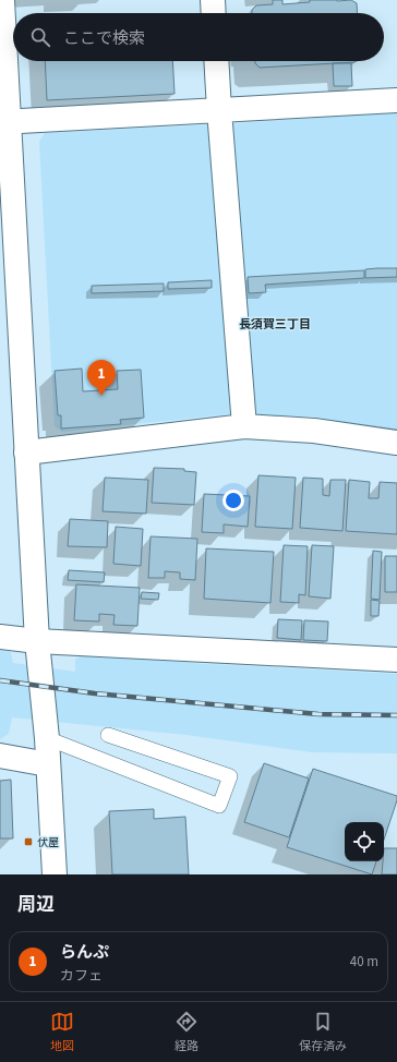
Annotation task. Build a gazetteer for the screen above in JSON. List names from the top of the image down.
{
  "districts": ["長須賀三丁目"],
  "places": {
    "transit": ["伏屋"]
  },
  "page": {
    "search": "ここで検索",
    "pins": "1",
    "heading": "周辺",
    "list": [
      {
        "mark": "1",
        "name": "らんぷ",
        "note": "カフェ",
        "value": "40 m"
      }
    ],
    "nav": ["地図", "経路", "保存済み"]
  }
}
